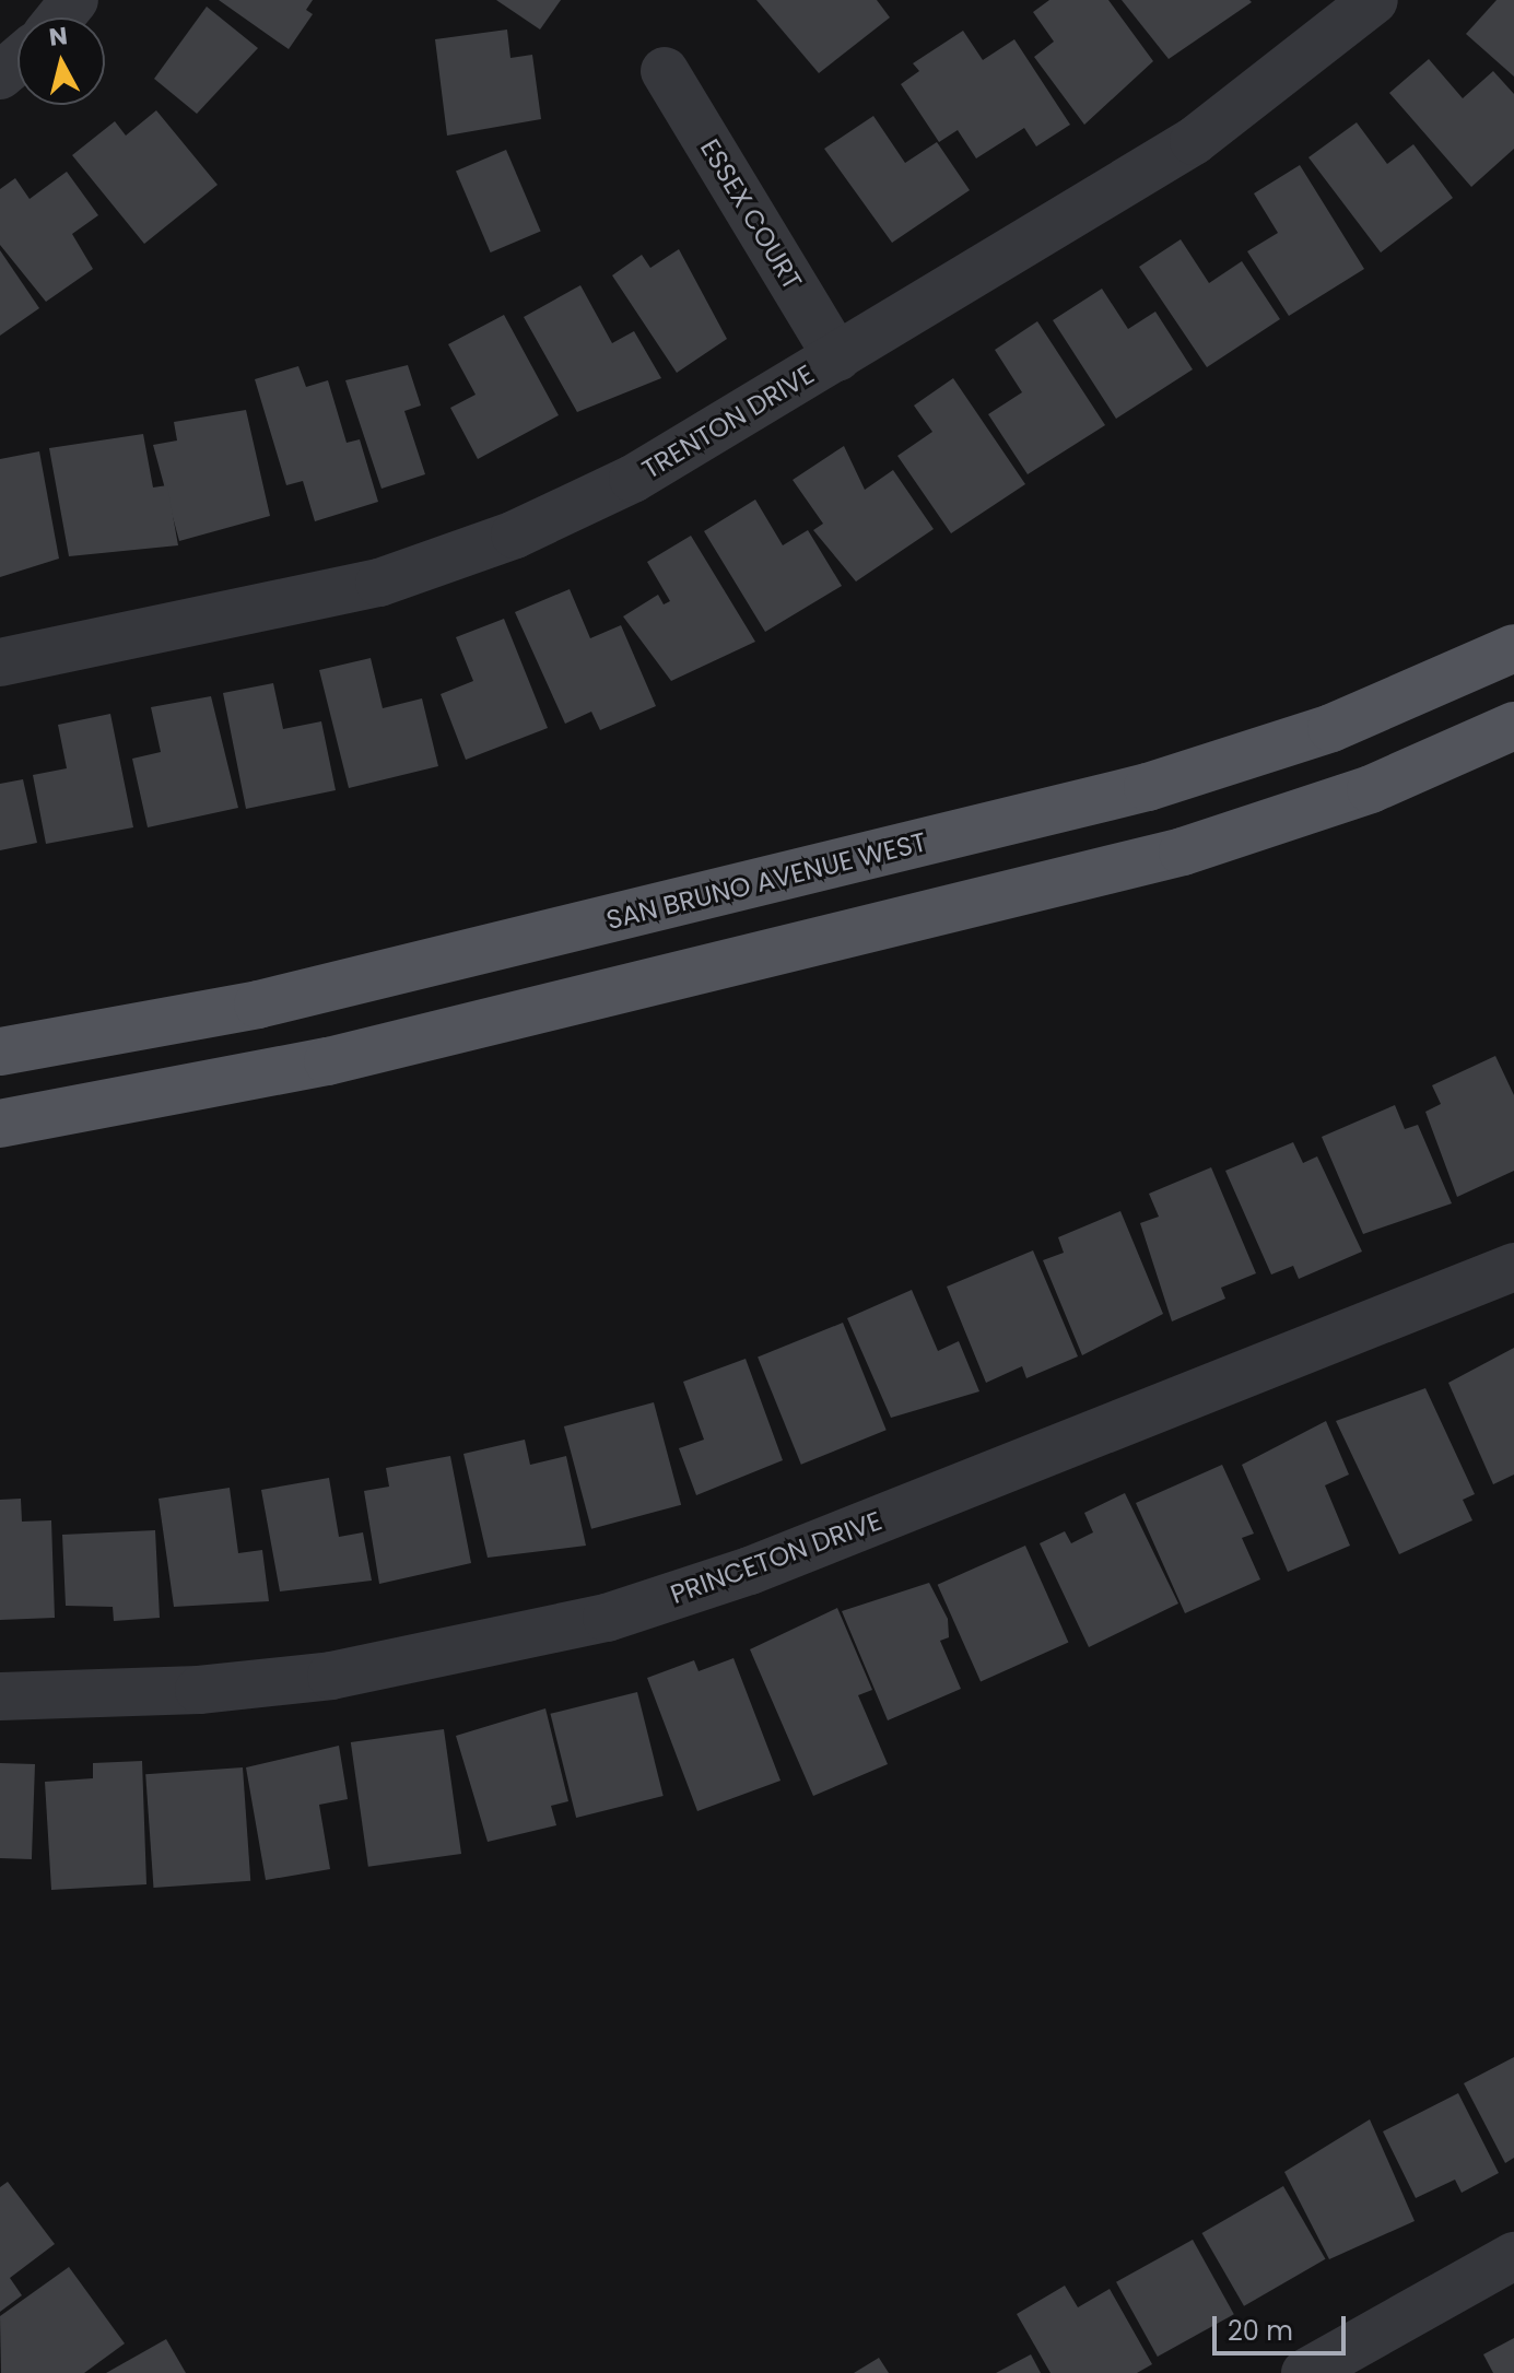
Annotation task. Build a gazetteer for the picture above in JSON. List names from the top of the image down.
{
  "streets": {
    "main road": ["SAN BRUNO AVENUE WEST"],
    "street": ["ESSEX COURT", "TRENTON DRIVE", "PRINCETON DRIVE"]
  },
  "crossings": [
    ["ESSEX COURT", "TRENTON DRIVE"]
  ],
  "scale_bar": "20 m",
  "north": "top"
}
